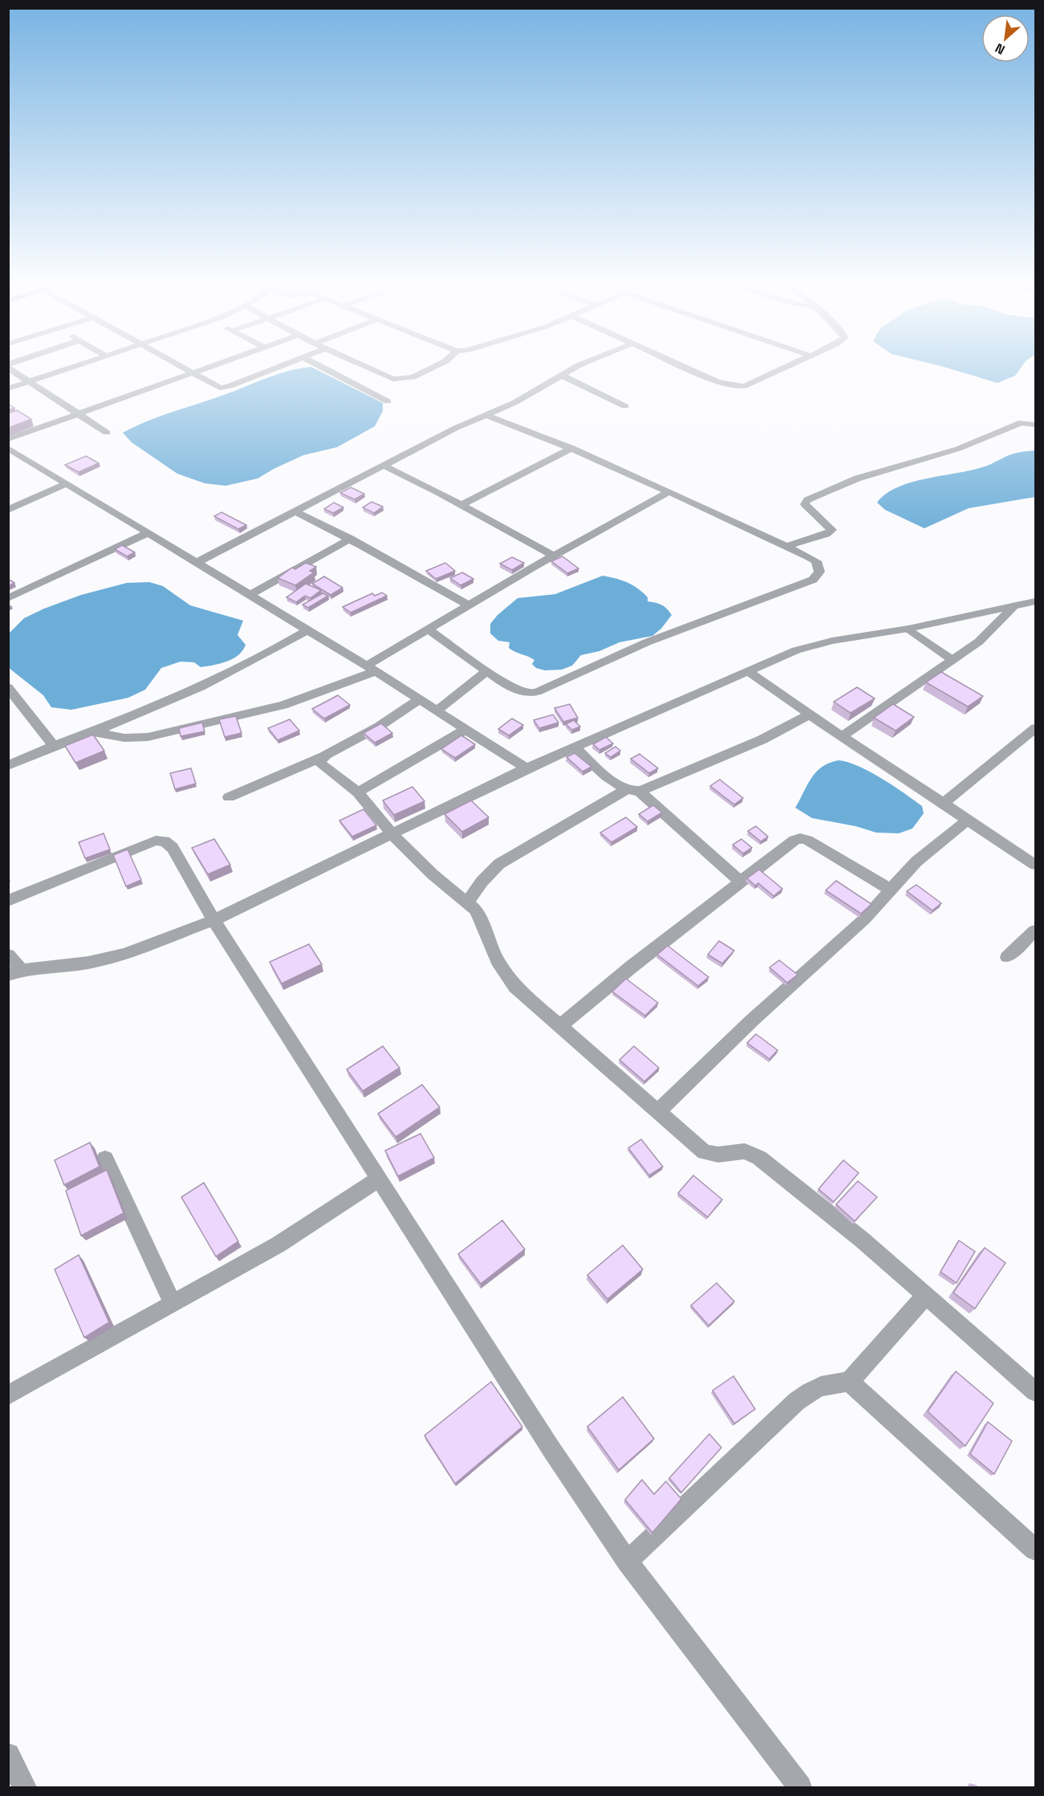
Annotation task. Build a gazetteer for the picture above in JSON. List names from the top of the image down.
{
  "north": "bottom left"
}
